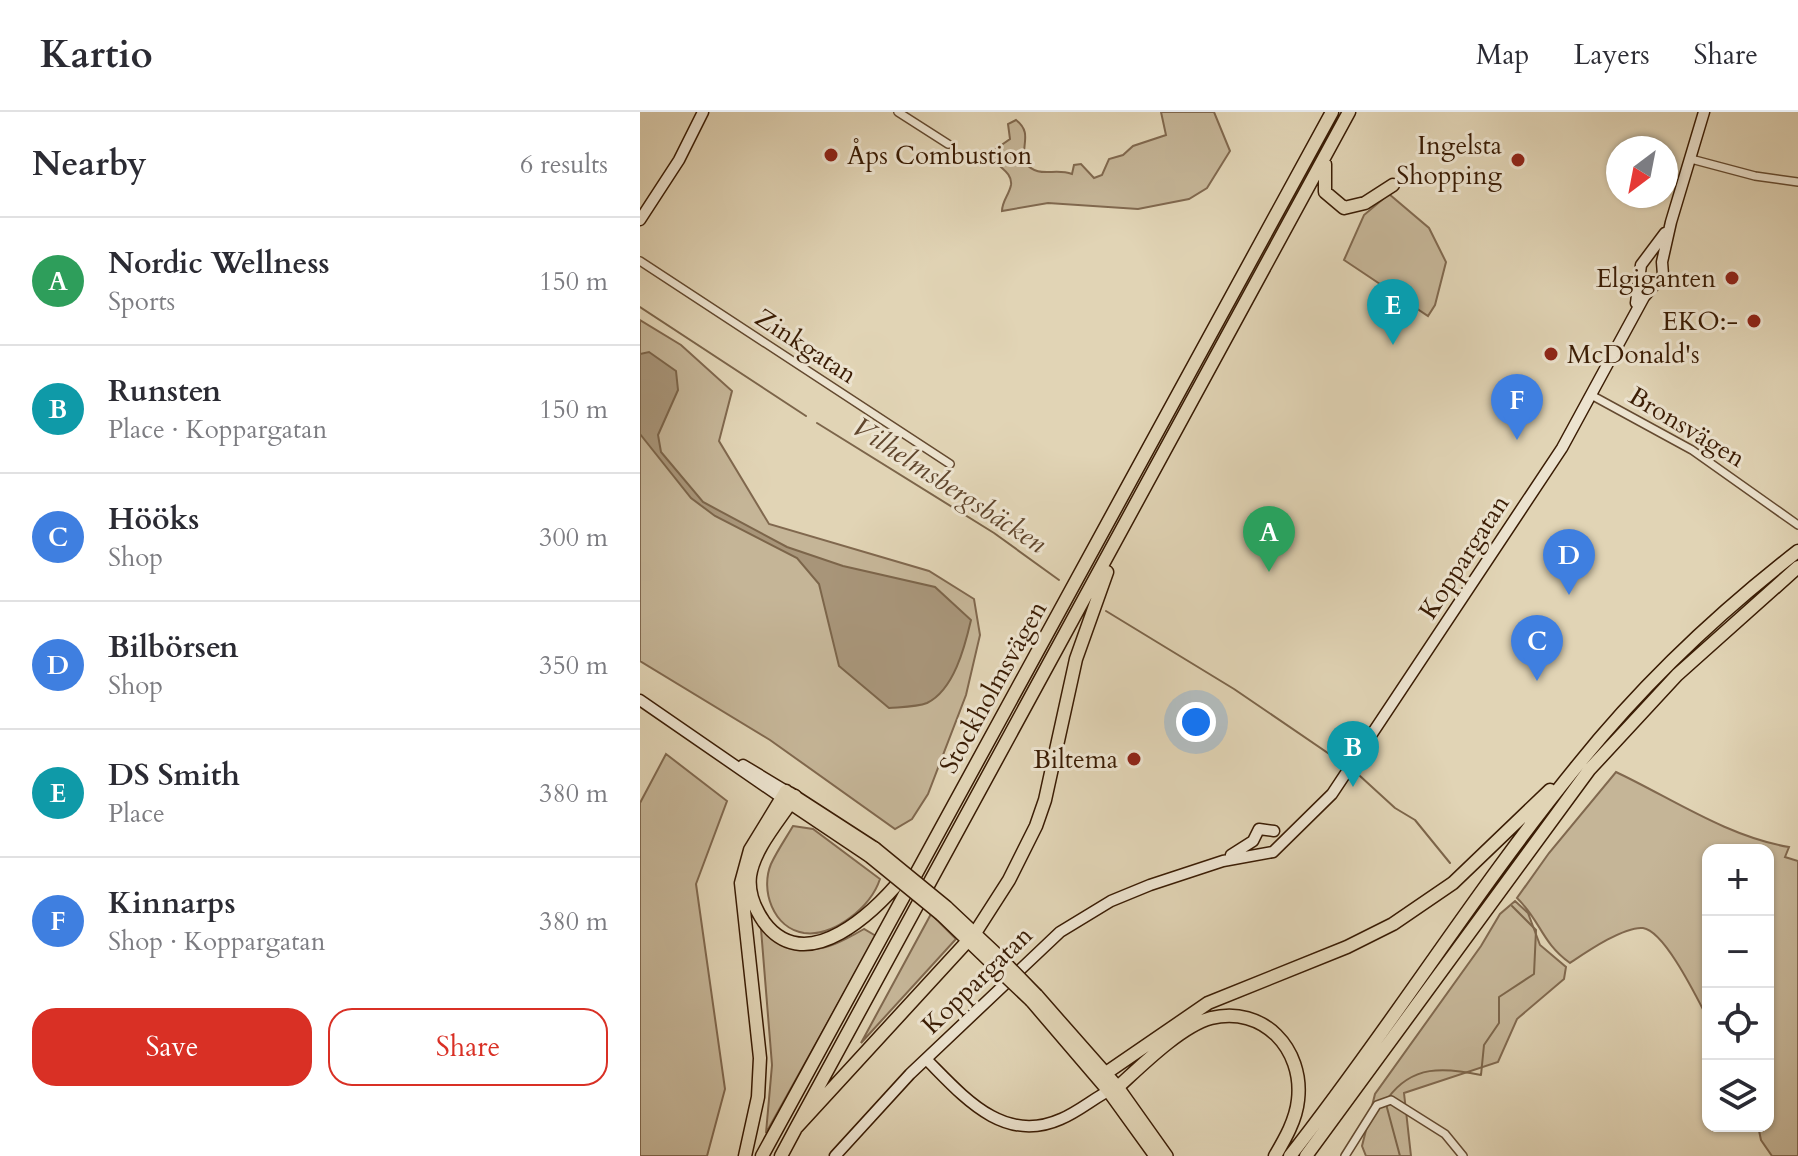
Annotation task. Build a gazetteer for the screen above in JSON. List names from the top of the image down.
{
  "streets": {
    "highway": ["Stockholmsvägen"],
    "street": ["Zinkgatan", "Bronsvägen", "Koppargatan"]
  },
  "crossings": [
    ["Bronsvägen", "Koppargatan"]
  ],
  "water": ["Vilhelmsbergsbäcken"],
  "places": [
    "Åps Combustion",
    "Ingelsta Shopping",
    "Elgiganten",
    "EKO:-",
    "McDonald's",
    "Biltema"
  ],
  "north": "bottom left",
  "page": {
    "header": "Kartio",
    "nav": ["Map", "Layers", "Share"],
    "heading": ["Nearby", "6 results"],
    "list": [
      {
        "mark": "A",
        "name": "Nordic Wellness",
        "note": "Sports",
        "value": "150 m"
      },
      {
        "mark": "B",
        "name": "Runsten",
        "note": "Place · Koppargatan",
        "value": "150 m"
      },
      {
        "mark": "C",
        "name": "Hööks",
        "note": "Shop",
        "value": "300 m"
      },
      {
        "mark": "D",
        "name": "Bilbörsen",
        "note": "Shop",
        "value": "350 m"
      },
      {
        "mark": "E",
        "name": "DS Smith",
        "note": "Place",
        "value": "380 m"
      },
      {
        "mark": "F",
        "name": "Kinnarps",
        "note": "Shop · Koppargatan",
        "value": "380 m"
      }
    ],
    "pins": [
      "E",
      "F",
      "A",
      "D",
      "C",
      "B"
    ],
    "map_buttons": ["+", "−"],
    "buttons": ["Save", "Share"]
  }
}
